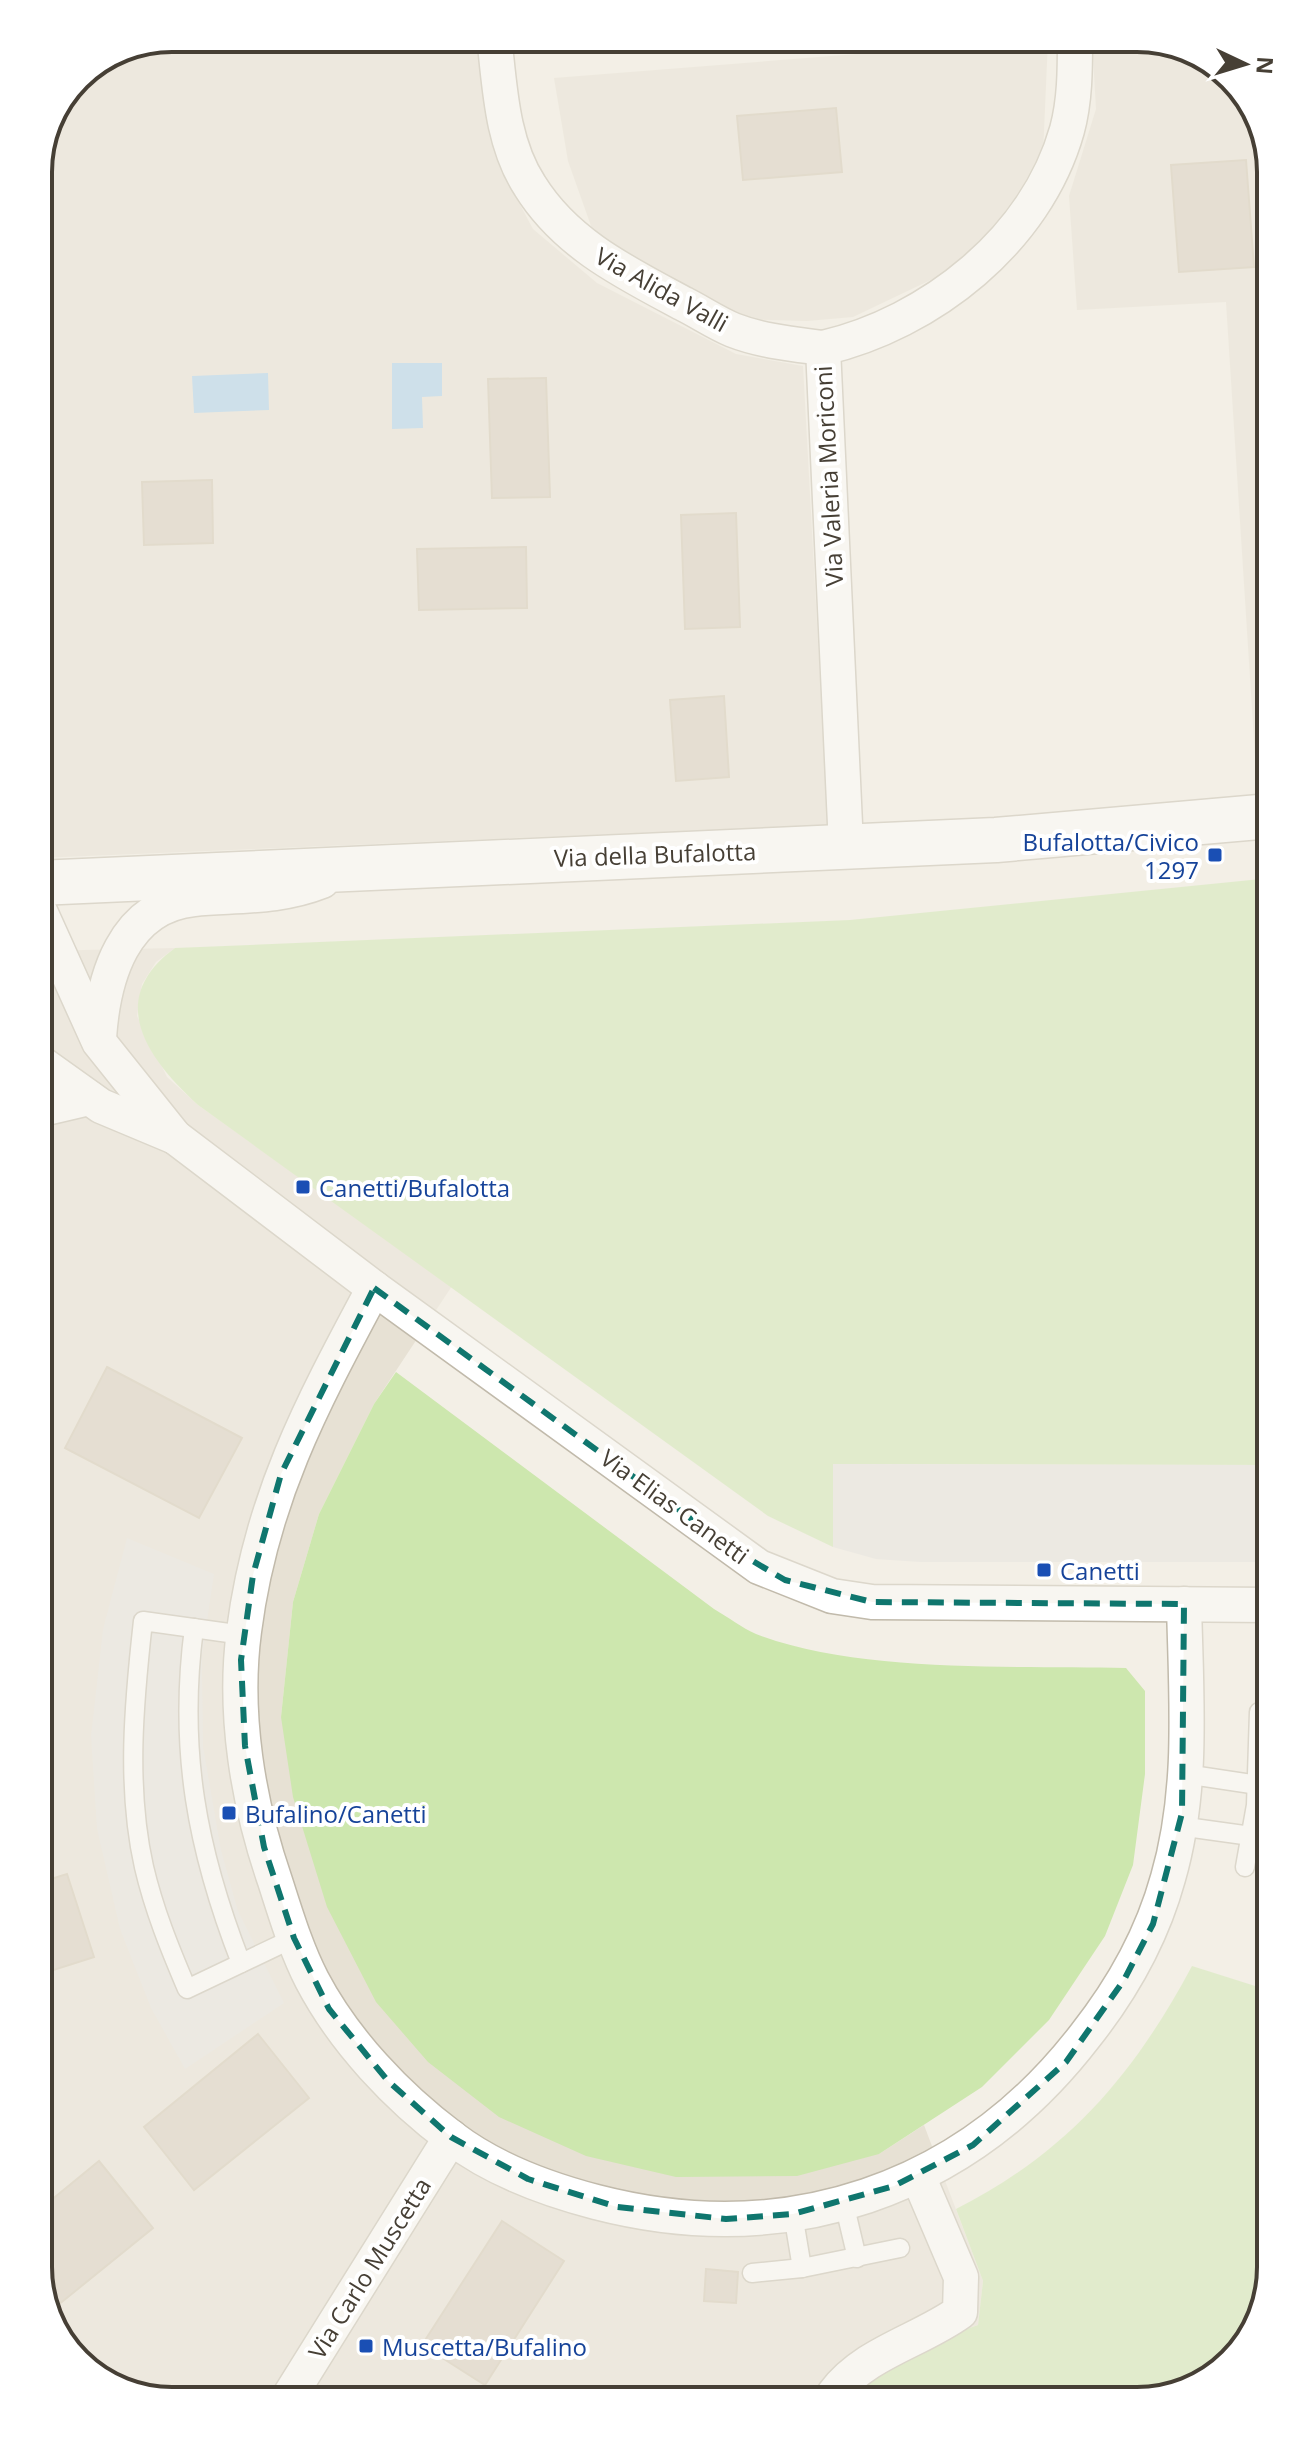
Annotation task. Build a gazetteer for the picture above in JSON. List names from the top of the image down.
{
  "streets": {
    "street": [
      "Via Alida Valli",
      "Via Valeria Moriconi",
      "Via della Bufalotta",
      "Via Elias Canetti",
      "Via Carlo Muscetta"
    ]
  },
  "crossings": [
    ["Via Alida Valli", "Via Valeria Moriconi"],
    ["Via Valeria Moriconi", "Via della Bufalotta"]
  ],
  "places": {
    "transit": [
      "Bufalotta/Civico 1297",
      "Canetti/Bufalotta",
      "Canetti",
      "Bufalino/Canetti",
      "Muscetta/Bufalino"
    ]
  },
  "north": "right"
}
